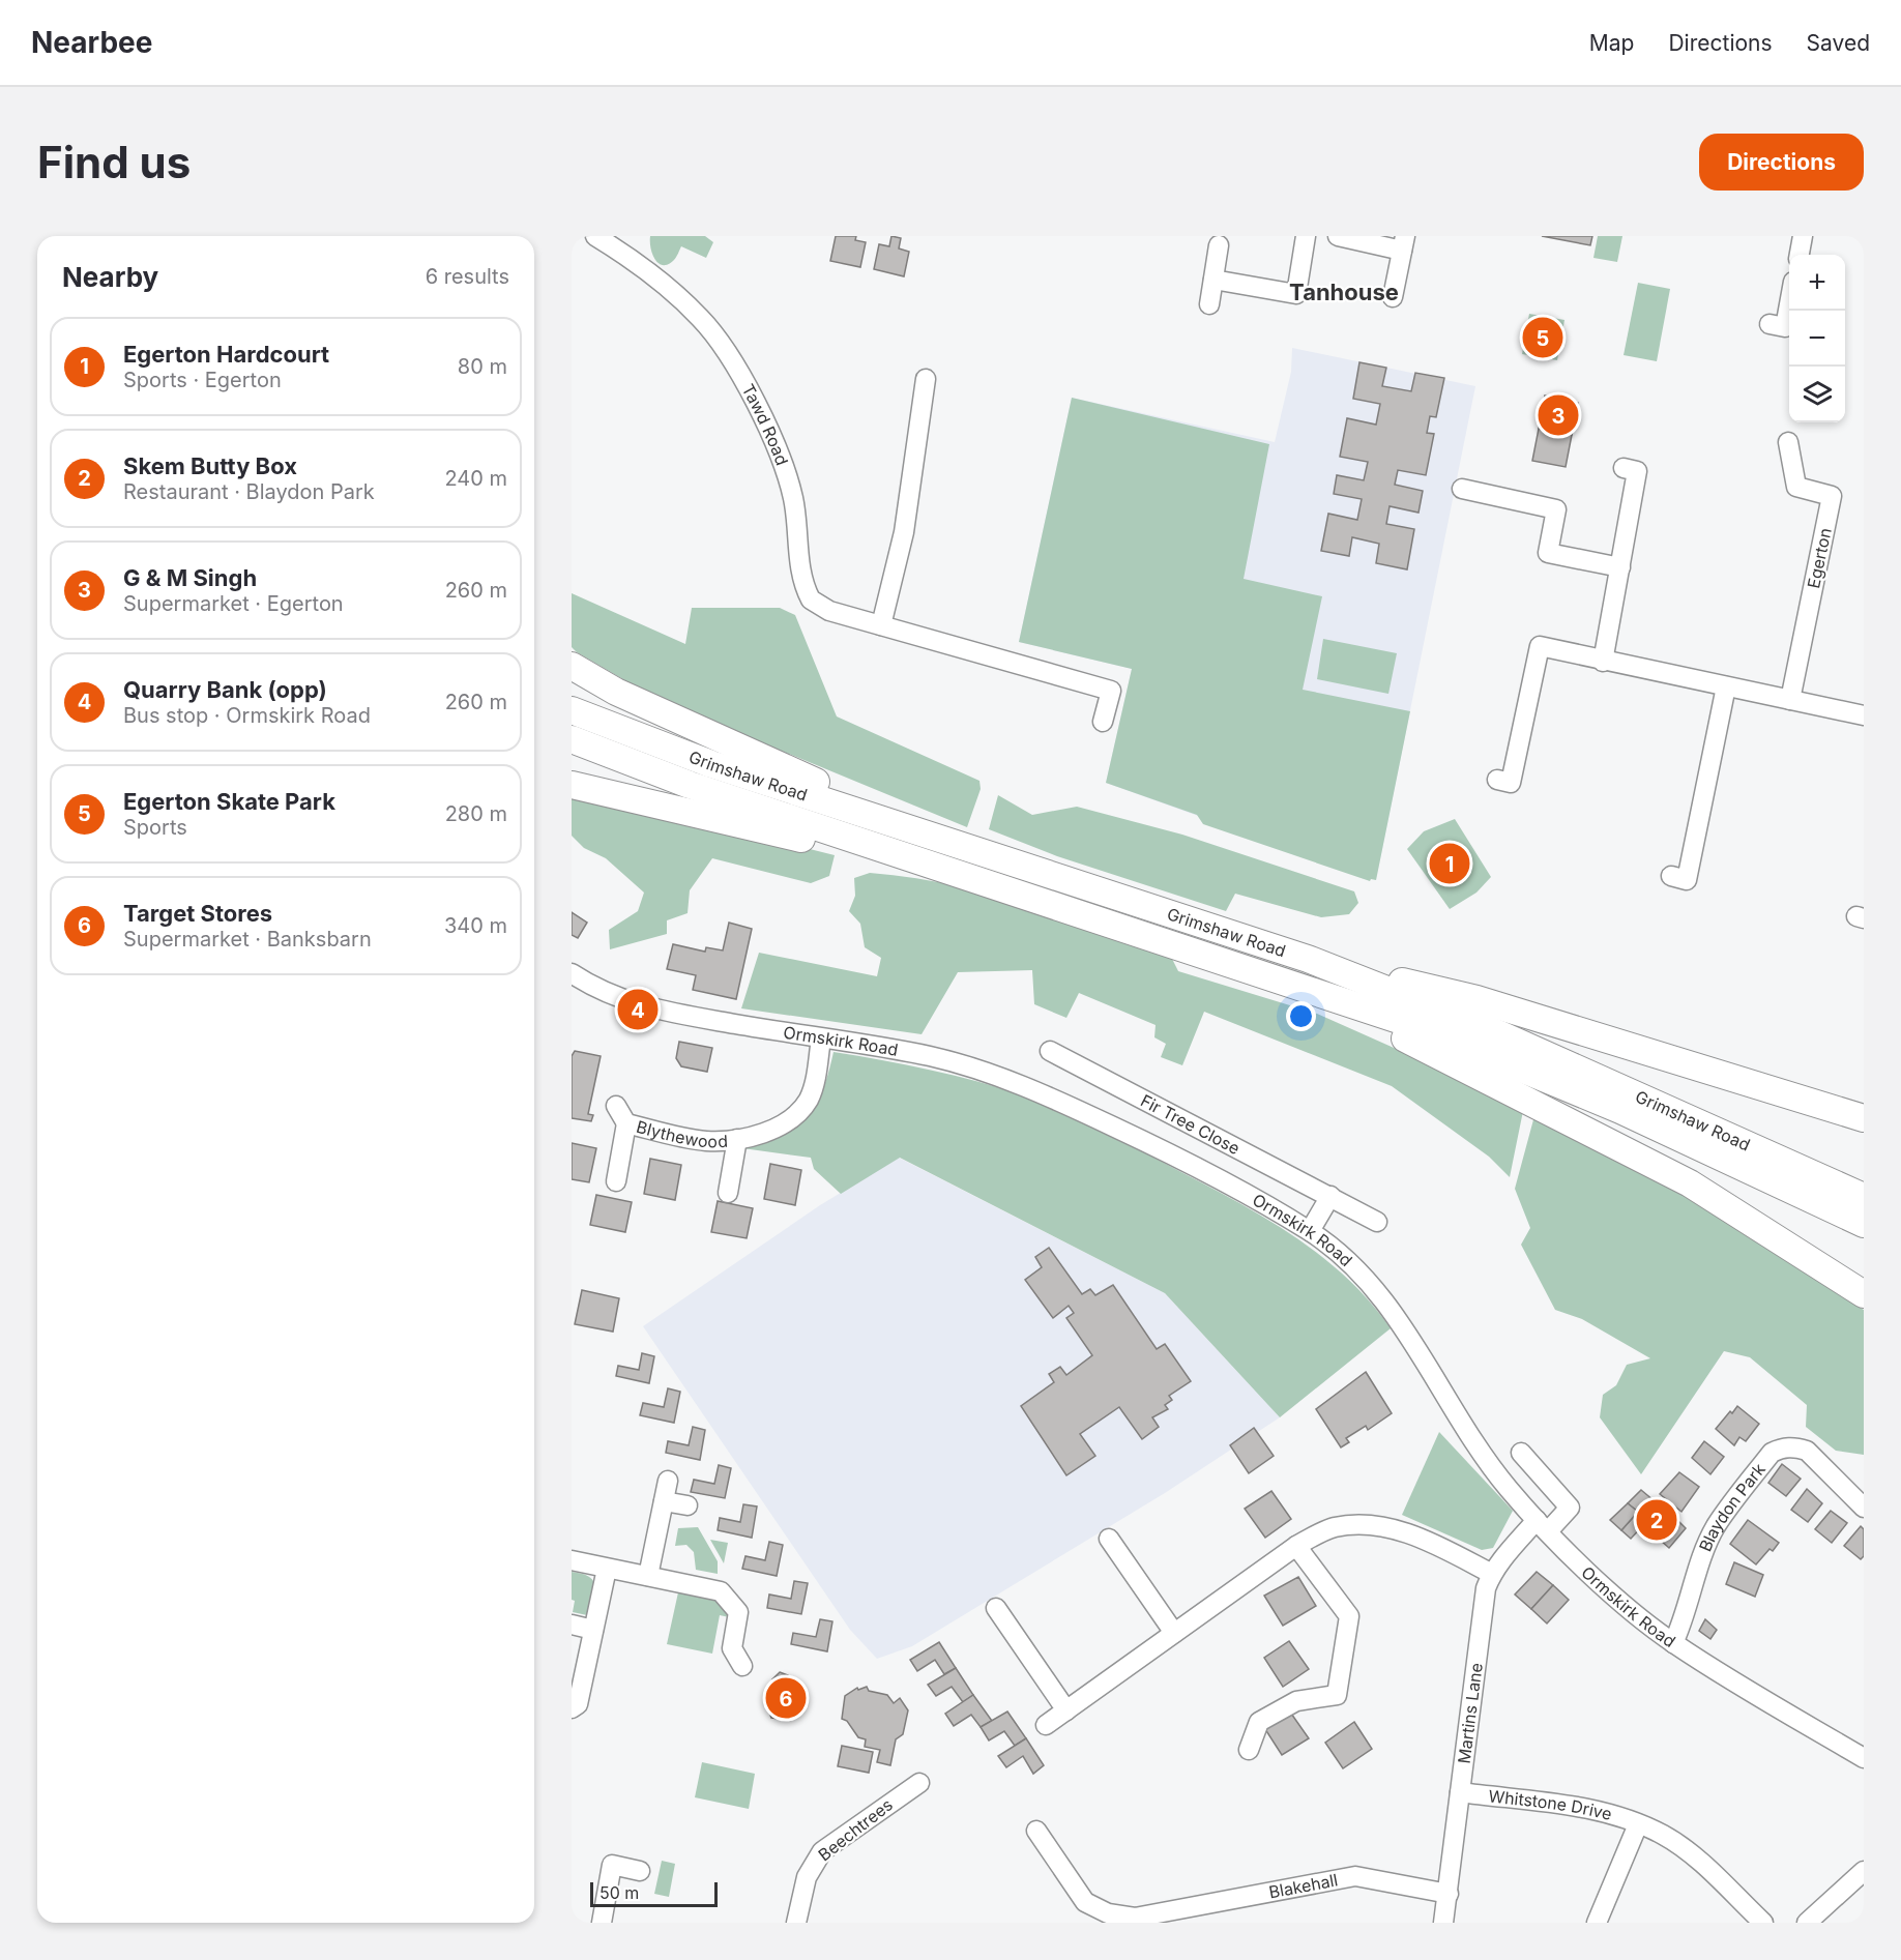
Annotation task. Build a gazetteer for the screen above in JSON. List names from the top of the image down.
{
  "streets": {
    "main road": ["Grimshaw Road"],
    "street": [
      "Tawd Road",
      "Egerton",
      "Ormskirk Road",
      "Fir Tree Close",
      "Blythewood",
      "Blaydon Park",
      "Martins Lane",
      "Whitstone Drive",
      "Beechtrees",
      "Blakehall"
    ]
  },
  "crossings": [
    ["Ormskirk Road", "Blythewood"],
    ["Ormskirk Road", "Blaydon Park"],
    ["Ormskirk Road", "Martins Lane"],
    ["Martins Lane", "Whitstone Drive"],
    ["Martins Lane", "Blakehall"]
  ],
  "districts": ["Tanhouse"],
  "scale_bar": "50 m",
  "page": {
    "header": "Nearbee",
    "nav": ["Map", "Directions", "Saved"],
    "buttons": "Directions",
    "title": "Find us",
    "heading": ["Nearby", "6 results"],
    "map_buttons": ["+", "−"],
    "pins": [
      "5",
      "3",
      "1",
      "4",
      "2",
      "6"
    ],
    "list": [
      {
        "mark": "1",
        "name": "Egerton Hardcourt",
        "note": "Sports · Egerton",
        "value": "80 m"
      },
      {
        "mark": "2",
        "name": "Skem Butty Box",
        "note": "Restaurant · Blaydon Park",
        "value": "240 m"
      },
      {
        "mark": "3",
        "name": "G & M Singh",
        "note": "Supermarket · Egerton",
        "value": "260 m"
      },
      {
        "mark": "4",
        "name": "Quarry Bank (opp)",
        "note": "Bus stop · Ormskirk Road",
        "value": "260 m"
      },
      {
        "mark": "5",
        "name": "Egerton Skate Park",
        "note": "Sports",
        "value": "280 m"
      },
      {
        "mark": "6",
        "name": "Target Stores",
        "note": "Supermarket · Banksbarn",
        "value": "340 m"
      }
    ],
    "scale": "50 m"
  }
}
